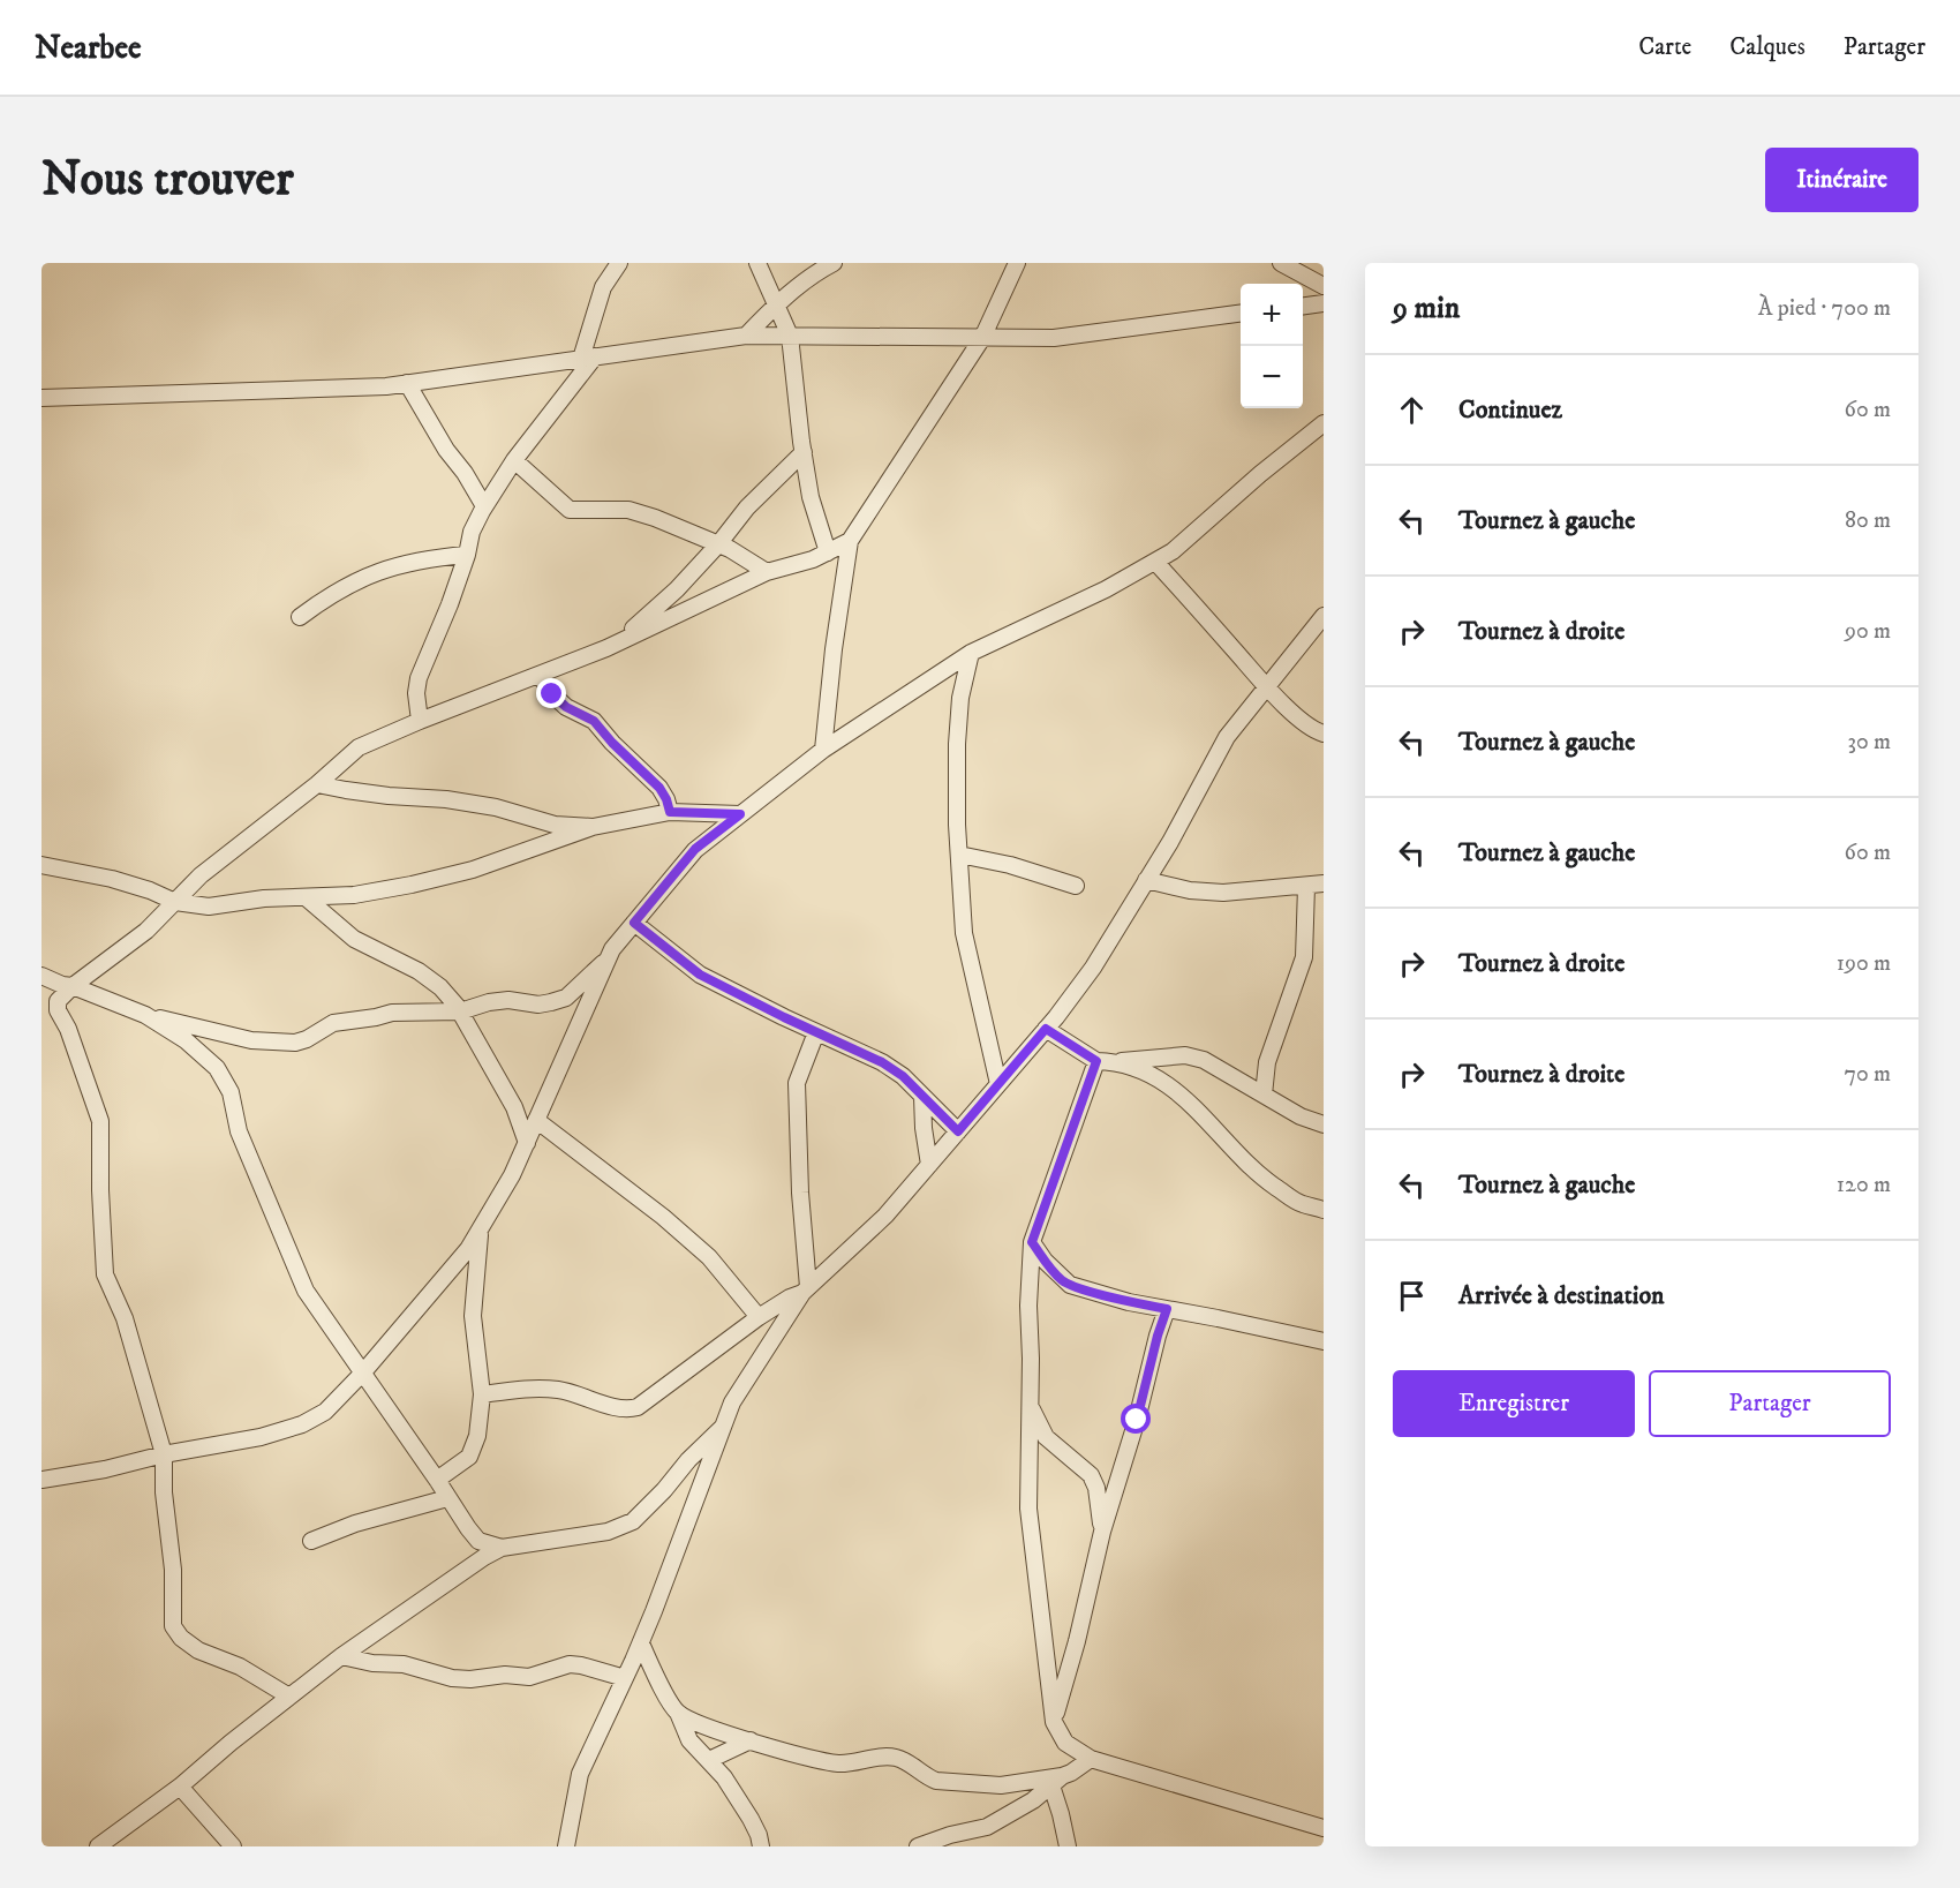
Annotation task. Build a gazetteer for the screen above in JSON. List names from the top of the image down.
{
  "page": {
    "header": "Nearbee",
    "nav": ["Carte", "Calques", "Partager"],
    "buttons": [
      "Itinéraire",
      ["Enregistrer", "Partager"]
    ],
    "title": "Nous trouver",
    "heading": ["9 min", "À pied · 700 m"],
    "map_buttons": ["+", "−"],
    "list": [
      ["Continuez", "60 m"],
      ["Tournez à gauche", "80 m"],
      ["Tournez à droite", "90 m"],
      ["Tournez à gauche", "30 m"],
      ["Tournez à gauche", "60 m"],
      ["Tournez à droite", "190 m"],
      ["Tournez à droite", "70 m"],
      ["Tournez à gauche", "120 m"],
      "Arrivée à destination"
    ]
  }
}
